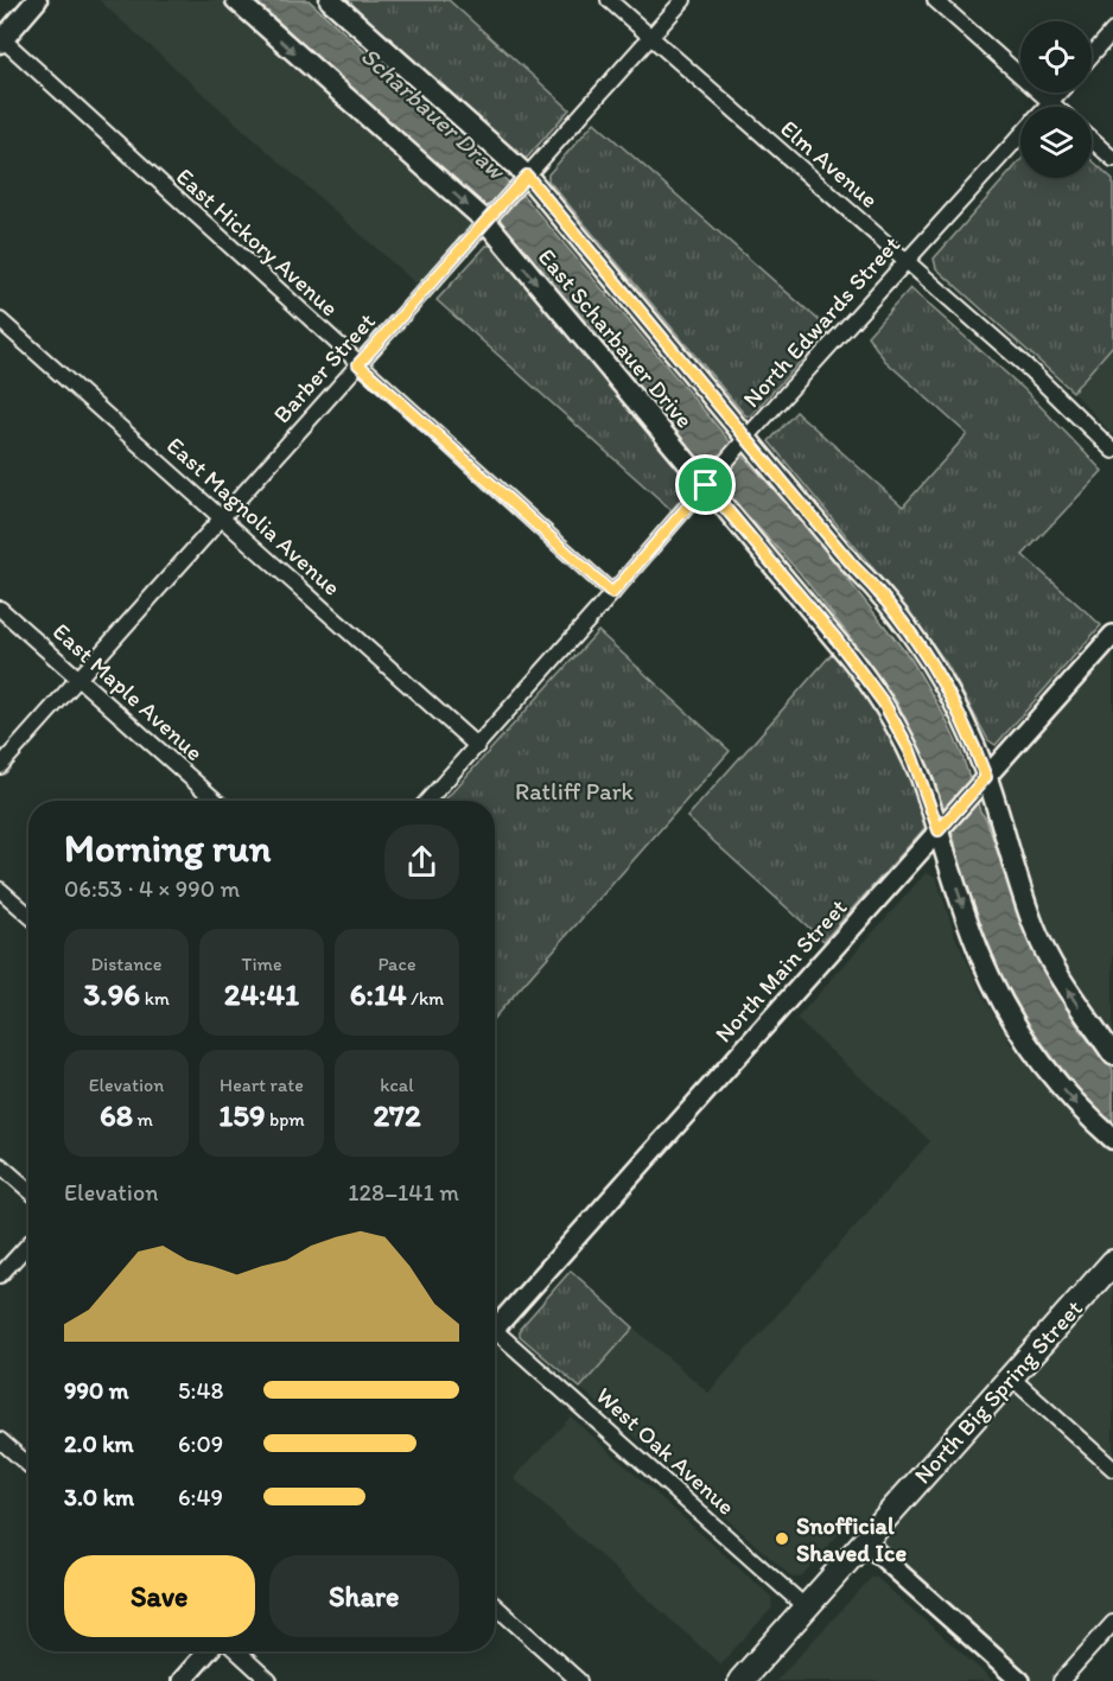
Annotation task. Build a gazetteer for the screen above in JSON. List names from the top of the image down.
{
  "streets": {
    "highway": ["North Big Spring Street"],
    "main road": ["East Scharbauer Drive"],
    "street": [
      "Elm Avenue",
      "East Hickory Avenue",
      "North Edwards Street",
      "Barber Street",
      "East Magnolia Avenue",
      "East Maple Avenue",
      "North Main Street",
      "West Oak Avenue"
    ]
  },
  "crossings": [
    ["Elm Avenue", "North Edwards Street"],
    ["Elm Avenue", "Barber Street"],
    ["East Hickory Avenue", "North Edwards Street"],
    ["East Hickory Avenue", "Barber Street"],
    ["North Edwards Street", "East Scharbauer Drive"],
    ["North Edwards Street", "East Magnolia Avenue"],
    ["East Scharbauer Drive", "Barber Street"],
    ["East Scharbauer Drive", "North Main Street"],
    ["Barber Street", "East Magnolia Avenue"],
    ["Barber Street", "East Maple Avenue"],
    ["North Big Spring Street", "West Oak Avenue"]
  ],
  "water": ["Scharbauer Draw"],
  "parks": ["Ratliff Park"],
  "places": ["Snofficial Shaved Ice"],
  "page": {
    "heading": ["Morning run", "06:53 · 4 × 990 m"],
    "stats": [
      ["Distance", "3.96 km"],
      ["Time", "24:41"],
      ["Pace", "6:14 /km"],
      ["Elevation", "68 m"],
      ["Heart rate", "159 bpm"],
      ["kcal", "272"]
    ],
    "chart": ["Elevation", "128–141 m"],
    "list": [
      {
        "name": "990 m",
        "note": "5:48"
      },
      {
        "name": "2.0 km",
        "note": "6:09"
      },
      {
        "name": "3.0 km",
        "note": "6:49"
      }
    ],
    "buttons": ["Save", "Share"]
  }
}
